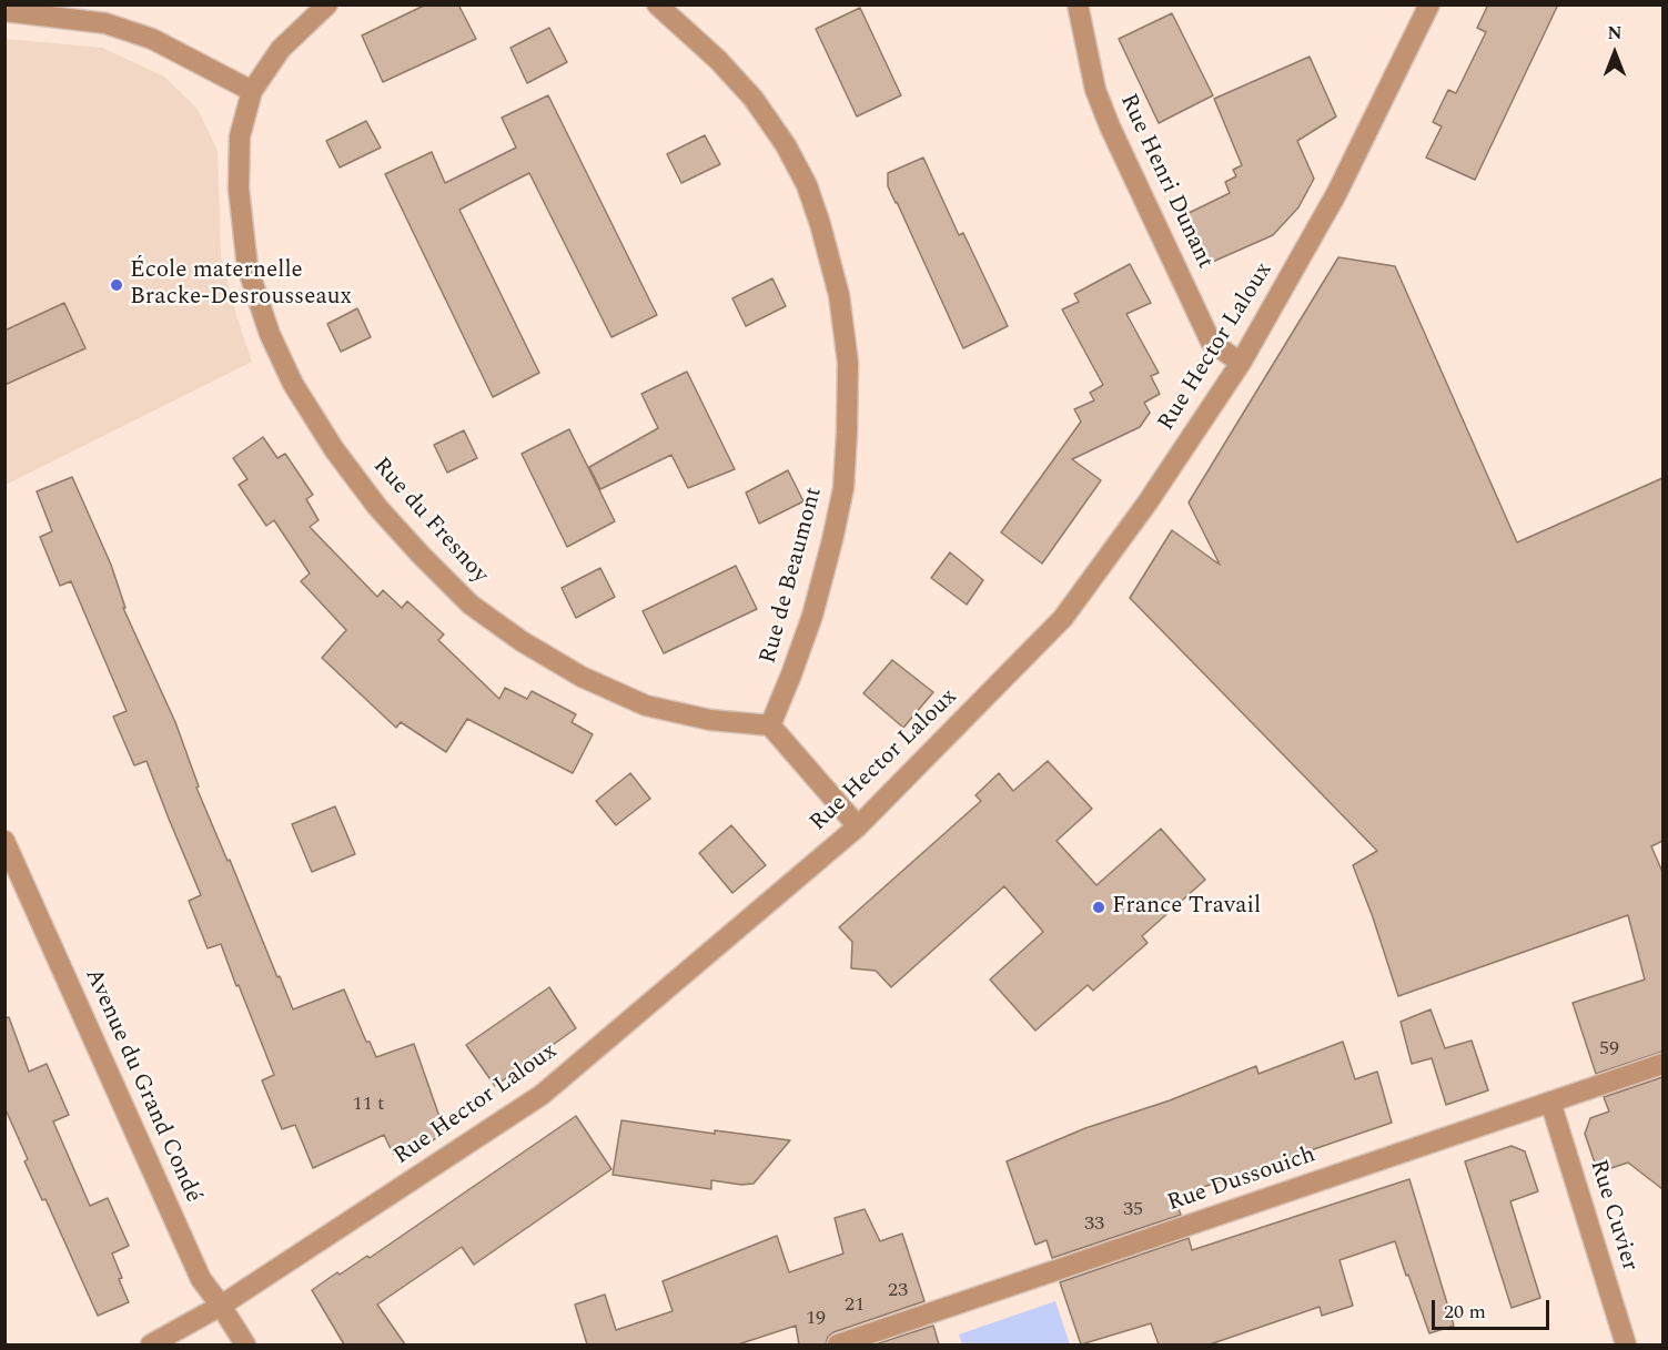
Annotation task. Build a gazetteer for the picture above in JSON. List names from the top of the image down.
{
  "streets": {
    "street": [
      "Rue Henri Dunant",
      "Rue Hector Laloux",
      "Rue du Fresnoy",
      "Rue de Beaumont",
      "Avenue du Grand Condé",
      "Rue Dussouich",
      "Rue Cuvier"
    ]
  },
  "crossings": [
    ["Rue Henri Dunant", "Rue Hector Laloux"],
    ["Rue Hector Laloux", "Avenue du Grand Condé"],
    ["Rue du Fresnoy", "Rue de Beaumont"],
    ["Rue Dussouich", "Rue Cuvier"]
  ],
  "places": ["École maternelle Bracke-Desrousseaux", "France Travail"],
  "house_numbers": [
    "59",
    "11 t",
    "35",
    "33",
    "23",
    "21",
    "19"
  ],
  "scale_bar": "20 m",
  "north": "top"
}
